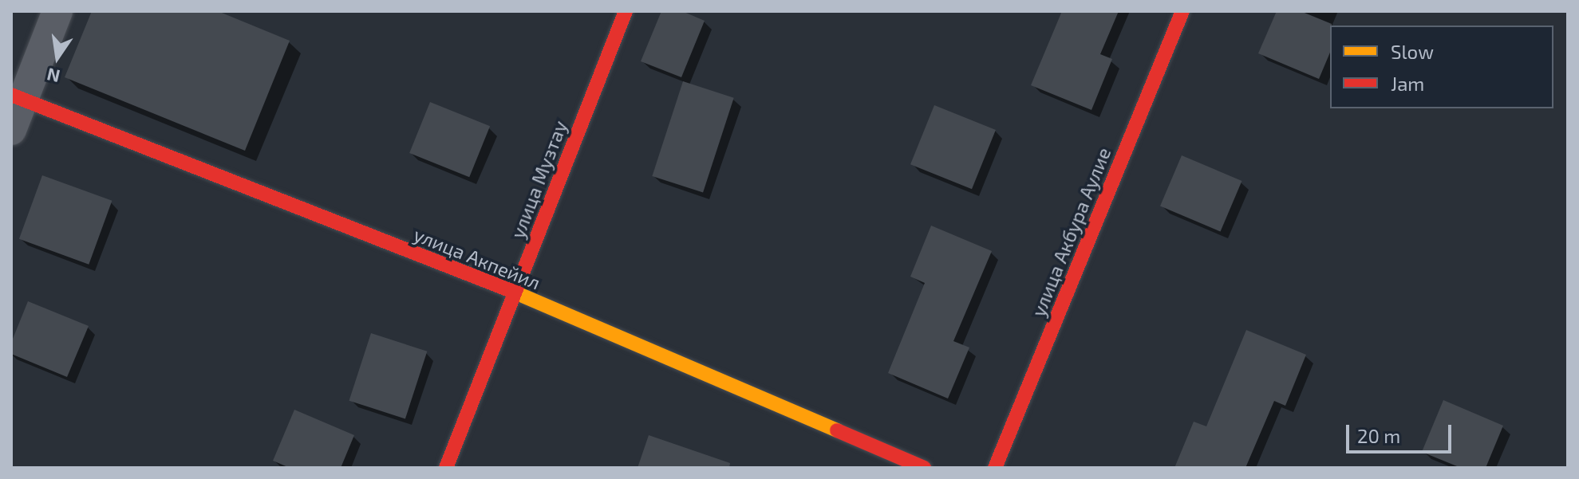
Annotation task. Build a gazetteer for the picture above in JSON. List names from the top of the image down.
{
  "streets": {
    "street": ["улица Музтау", "улица Акбура Аулие", "улица Акпейил"]
  },
  "crossings": [
    ["улица Музтау", "улица Акпейил"]
  ],
  "legend": ["Slow", "Jam"],
  "scale_bar": "20 m",
  "north": "bottom"
}
